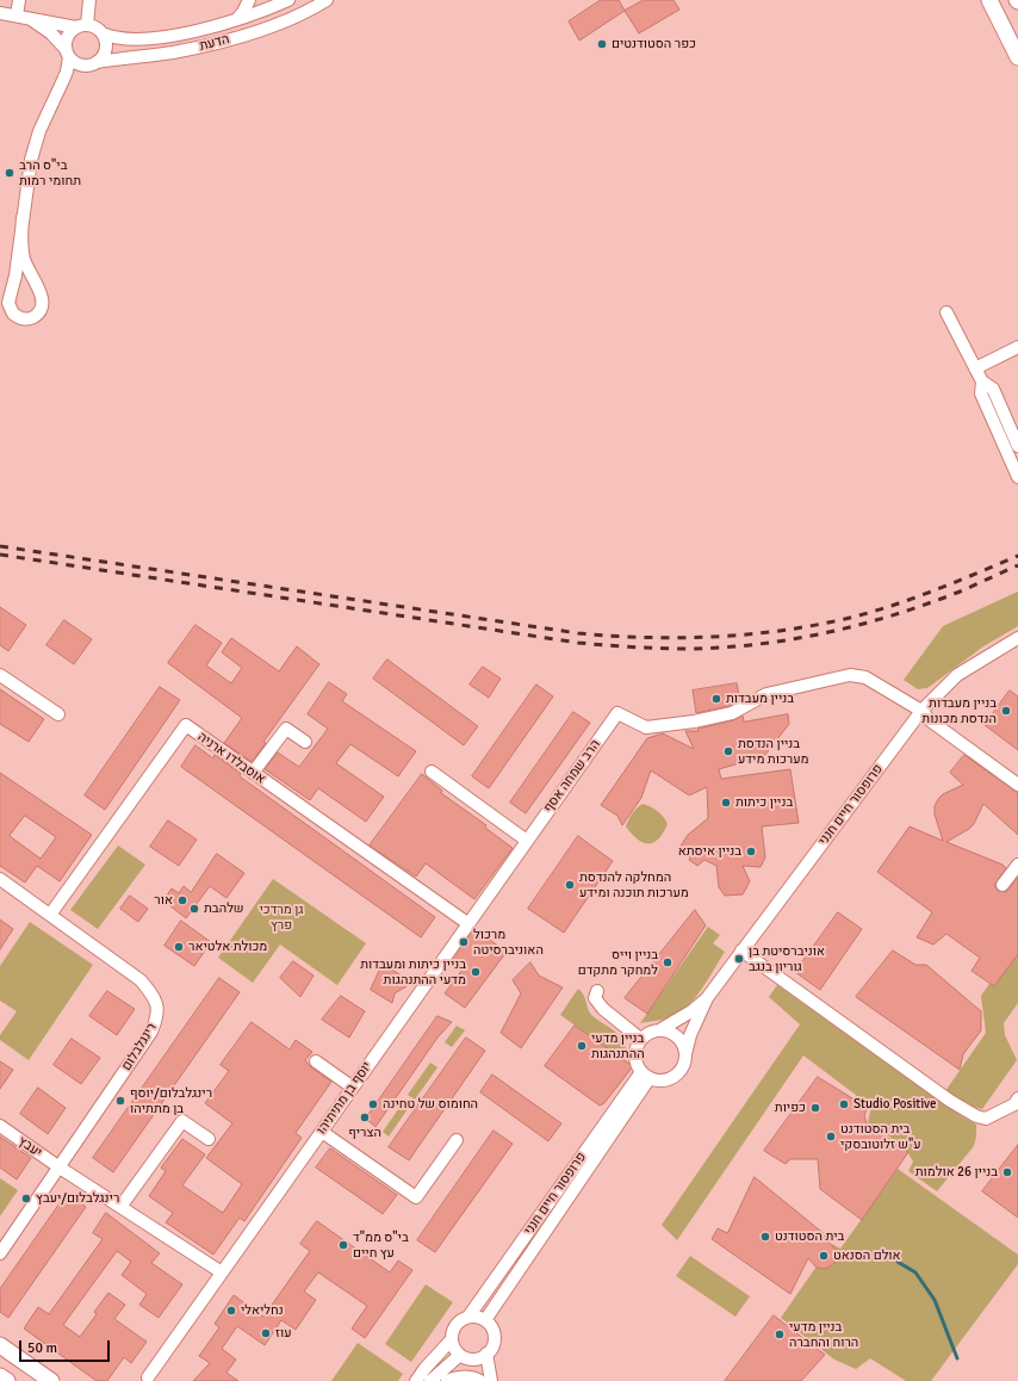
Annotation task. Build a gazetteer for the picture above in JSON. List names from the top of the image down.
{
  "streets": {
    "street": [
      "הדעת",
      "אוסבלדו ארניה",
      "הרב שמחה אסף",
      "פרופסור חיים חנני",
      "רינגלבלום",
      "יוסף בן מתיתיהו",
      "יעבץ"
    ]
  },
  "crossings": [
    ["אוסבלדו ארניה", "הרב שמחה אסף"],
    ["אוסבלדו ארניה", "רינגלבלום"],
    ["אוסבלדו ארניה", "יוסף בן מתיתיהו"],
    ["הרב שמחה אסף", "פרופסור חיים חנני"],
    ["הרב שמחה אסף", "יוסף בן מתיתיהו"],
    ["רינגלבלום", "יעבץ"]
  ],
  "parks": ["גן מרדכי פרץ"],
  "places": [
    "כפר הסטודנטים",
    "בי\"ס הרב תחומי רמות",
    "בניין מעבדות",
    "בניין מעבדות הנדסת מכונות",
    "בניין הנדסת מערכות מידע",
    "בניין כיתות",
    "בניין איסתא",
    "המחלקה להנדסת מערכות תוכנה ומידע",
    "אור",
    "שלהבת",
    "מרכול האוניברסיטה",
    "מכולת אלטיאר",
    "אוניברסיטת בן גוריון בנגב",
    "בניין וייס למחקר מתקדם",
    "בניין כיתות ומעבדות מדעי ההתנהגות",
    "בניין מדעי ההתנהגות",
    "רינגלבלום/יוסף בן מתתיהו",
    "החומוס של טחינה",
    "Studio Positive",
    "כפיות",
    "הצריף",
    "בית הסטודנט ע\"ש זלוטובסקי",
    "בניין 26 אולמות",
    "רינגלבלום/יעבץ",
    "בית הסטודנט",
    "בי\"ס ממ\"ד עץ חיים",
    "אולם הסנאט",
    "נחליאלי",
    "עוז",
    "בניין מדעי הרוח והחברה"
  ],
  "scale_bar": "50 m"
}
